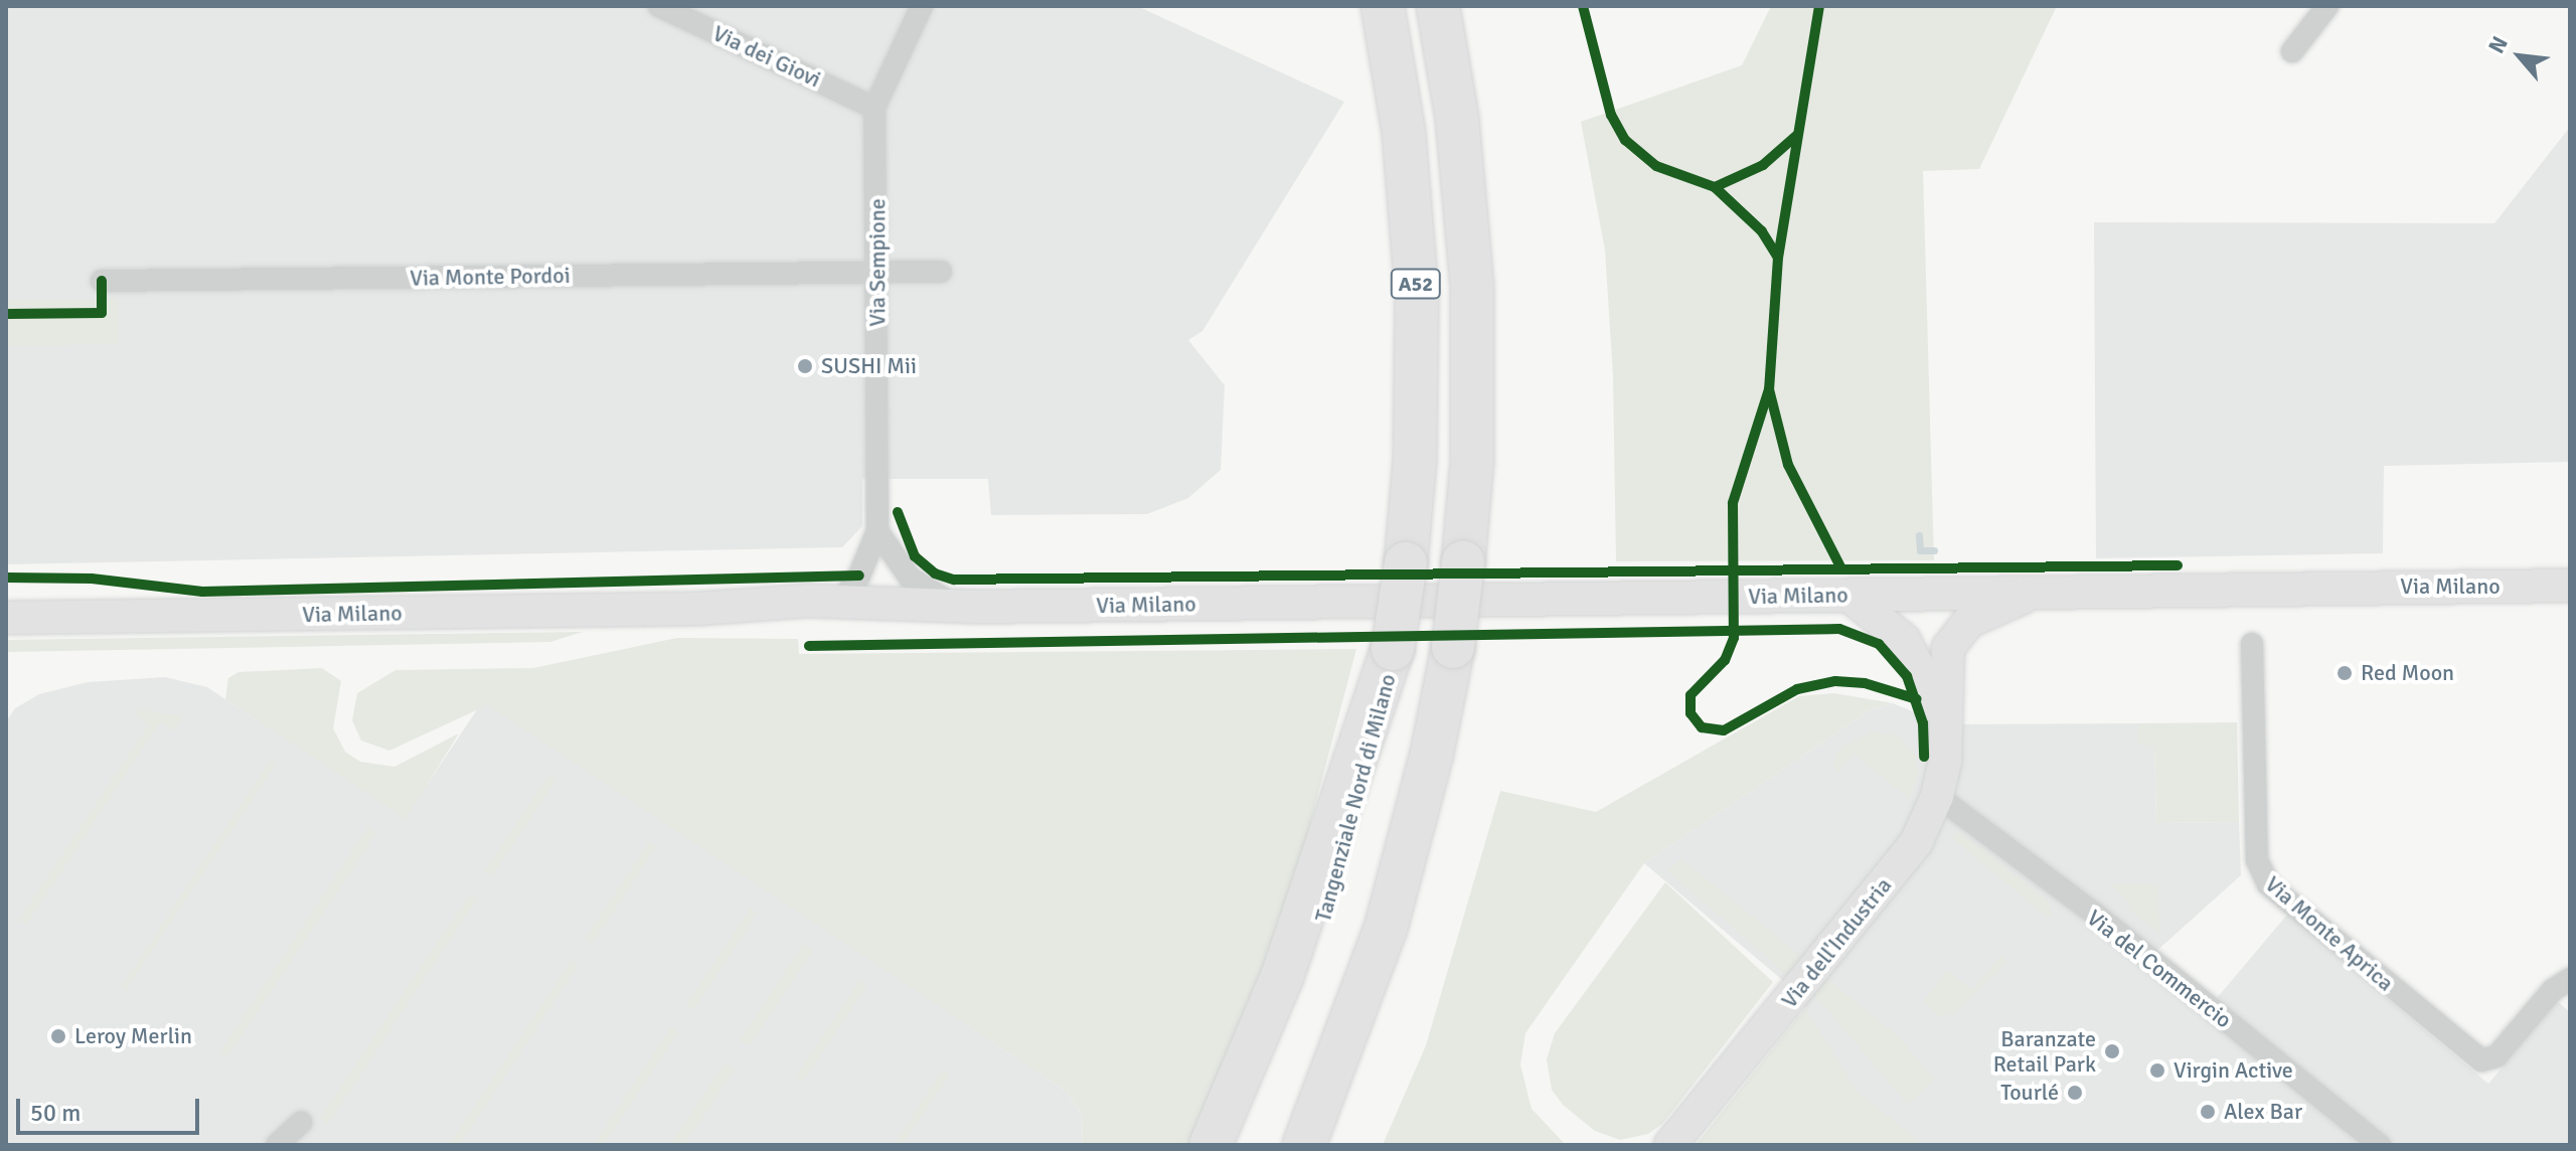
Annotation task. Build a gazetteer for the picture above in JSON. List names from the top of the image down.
{
  "streets": {
    "highway": ["A52", "Tangenziale Nord di Milano"],
    "street": [
      "Via dei Giovi",
      "Via Sempione",
      "Via Monte Pordoi",
      "Via Milano",
      "Via Monte Aprica",
      "Via dell'Industria",
      "Via del Commercio"
    ]
  },
  "crossings": [
    ["Via dei Giovi", "Via Sempione"],
    ["Via Sempione", "Via Monte Pordoi"],
    ["Via Sempione", "Via Milano"],
    ["Via Milano", "Via dell'Industria"],
    ["Via dell'Industria", "Via del Commercio"]
  ],
  "places": [
    "SUSHI Mii",
    "Red Moon",
    "Leroy Merlin",
    "Baranzate Retail Park",
    "Virgin Active",
    "Tourlé",
    "Alex Bar"
  ],
  "scale_bar": "50 m",
  "north": "top left"
}
